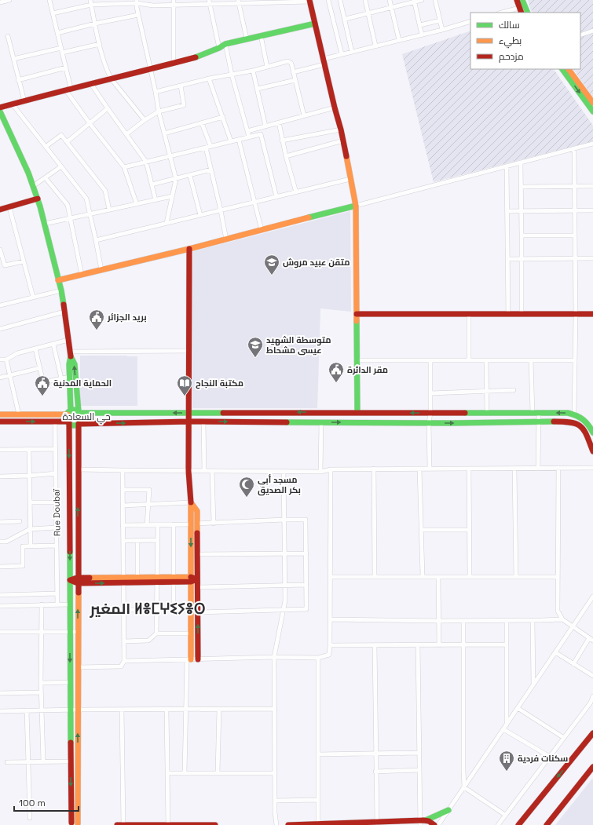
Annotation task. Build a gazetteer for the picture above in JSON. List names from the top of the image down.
{
  "streets": {
    "street": ["Rue Doubaï"]
  },
  "districts": ["حي السعادة", "المغير ⵍⴻⵎⵖⵉⵢⴻⵔ"],
  "places": {
    "school or university": ["متقن عبيد مروش", "متوسطة الشهيد عيسى مشحاط"],
    "public building": ["بريد الجزائر", "مقر الدائرة", "الحماية المدنية"],
    "library": ["مكتبة النجاح"],
    "mosque": ["مسجد أبي بكر الصديق"],
    "building": ["سكنات فردية"]
  },
  "legend": ["سالك", "بطيء", "مزدحم"],
  "scale_bar": "100 m"
}
